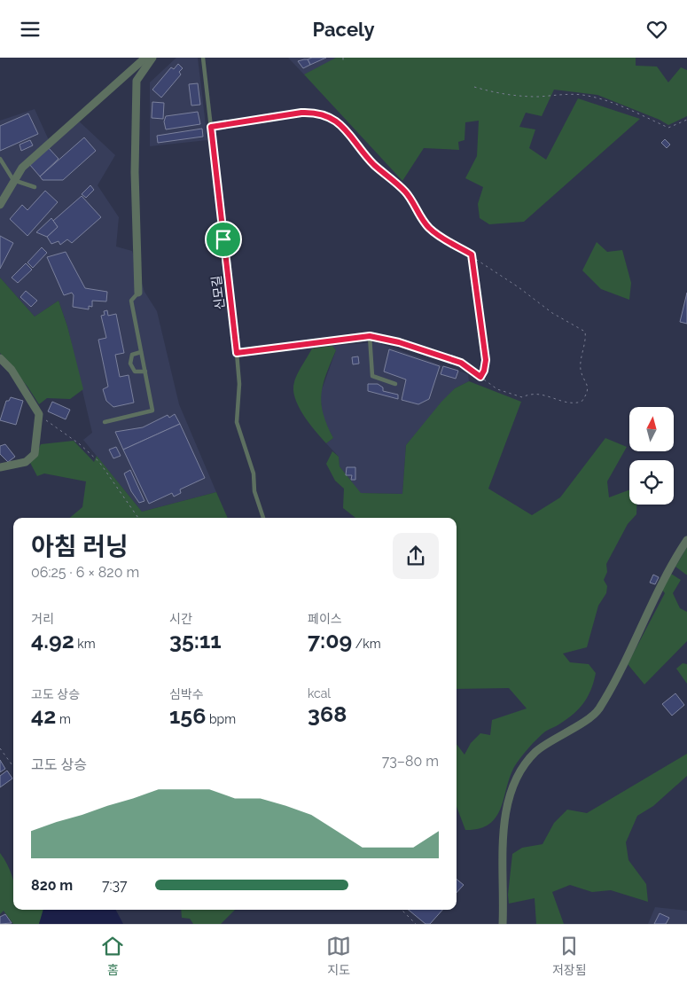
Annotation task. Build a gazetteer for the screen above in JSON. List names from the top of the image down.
{
  "streets": {
    "lane": ["신모길"]
  },
  "north": "top",
  "page": {
    "header": "Pacely",
    "heading": ["아침 러닝", "06:25 · 6 × 820 m"],
    "stats": [
      ["거리", "4.92 km"],
      ["시간", "35:11"],
      ["페이스", "7:09 /km"],
      ["고도 상승", "42 m"],
      ["심박수", "156 bpm"],
      ["kcal", "368"]
    ],
    "chart": ["고도 상승", "73–80 m"],
    "list": [
      {
        "name": "820 m",
        "note": "7:37"
      }
    ],
    "tabs": ["홈", "지도", "저장됨"]
  }
}
